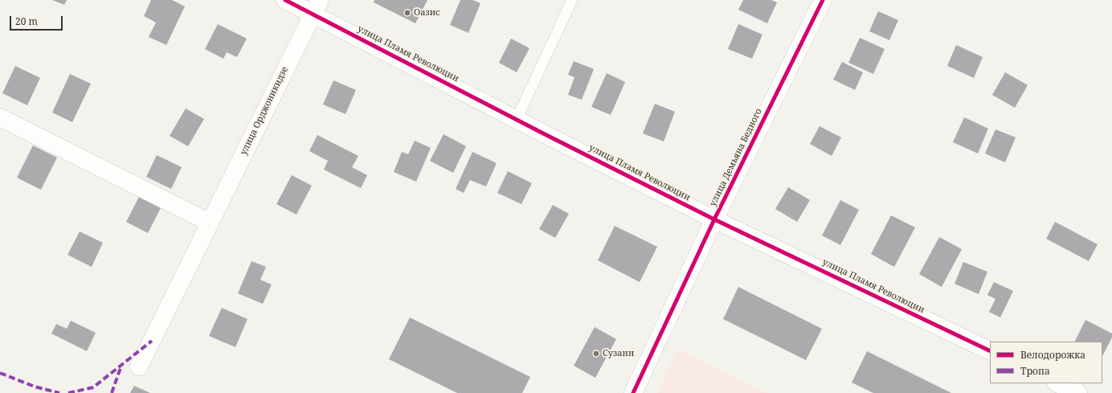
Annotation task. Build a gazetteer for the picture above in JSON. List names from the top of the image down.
{
  "streets": {
    "street": ["улица Пламя Революции", "улица Орджоникидзе", "улица Демьяна Бедного"]
  },
  "crossings": [
    ["улица Пламя Революции", "улица Орджоникидзе"],
    ["улица Пламя Революции", "улица Демьяна Бедного"]
  ],
  "places": ["Оазис", "Сузанн"],
  "legend": ["Велодорожка", "Тропа"],
  "scale_bar": "20 m"
}
